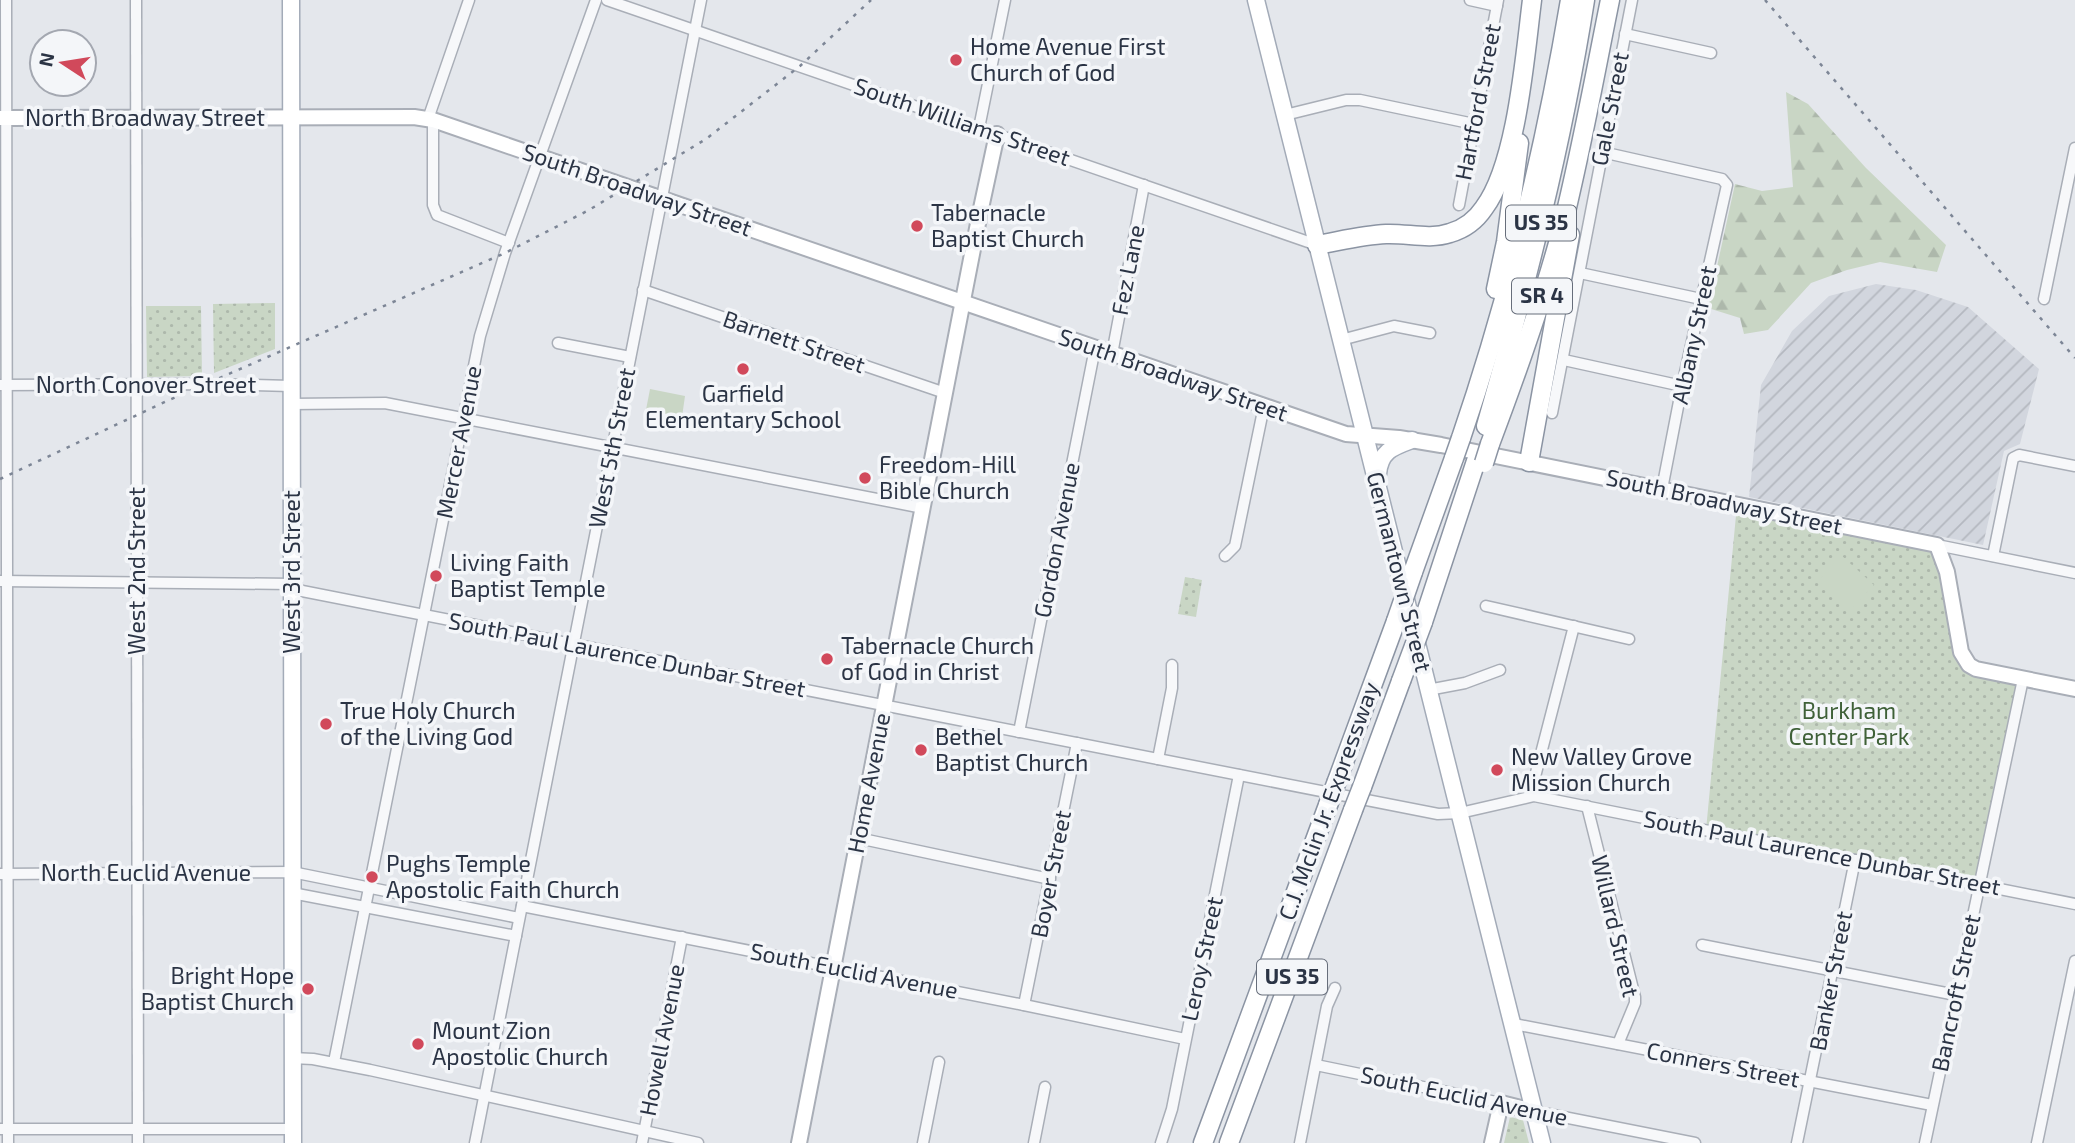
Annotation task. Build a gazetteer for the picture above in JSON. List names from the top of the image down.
{
  "streets": {
    "highway": ["US 35", "SR 4", "C.J. Mclin Jr. Expressway"],
    "main road": ["West 3rd Street", "Germantown Street"],
    "street": [
      "Hartford Street",
      "Gale Street",
      "North Broadway Street",
      "South Williams Street",
      "South Broadway Street",
      "Fez Lane",
      "Albany Street",
      "Barnett Street",
      "North Conover Street",
      "Mercer Avenue",
      "West 5th Street",
      "Gordon Avenue",
      "West 2nd Street",
      "South Paul Laurence Dunbar Street",
      "Home Avenue",
      "North Euclid Avenue",
      "Boyer Street",
      "Willard Street",
      "Leroy Street",
      "South Euclid Avenue",
      "Banker Street",
      "Bancroft Street",
      "Howell Avenue",
      "Conners Street"
    ]
  },
  "crossings": [
    ["Gale Street", "Albany Street"],
    ["North Broadway Street", "South Broadway Street"],
    ["North Broadway Street", "West 2nd Street"],
    ["North Broadway Street", "West 3rd Street"],
    ["South Williams Street", "Fez Lane"],
    ["South Williams Street", "West 5th Street"],
    ["South Williams Street", "Germantown Street"],
    ["South Williams Street", "Home Avenue"],
    ["South Broadway Street", "Fez Lane"],
    ["South Broadway Street", "Albany Street"],
    ["South Broadway Street", "Mercer Avenue"],
    ["South Broadway Street", "West 5th Street"],
    ["South Broadway Street", "Gordon Avenue"],
    ["South Broadway Street", "West 3rd Street"],
    ["South Broadway Street", "Germantown Street"],
    ["South Broadway Street", "Home Avenue"],
    ["US 35", "SR 4"],
    ["US 35", "C.J. Mclin Jr. Expressway"],
    ["SR 4", "C.J. Mclin Jr. Expressway"],
    ["Barnett Street", "West 5th Street"],
    ["Barnett Street", "Home Avenue"],
    ["North Conover Street", "West 2nd Street"],
    ["North Conover Street", "West 3rd Street"],
    ["Mercer Avenue", "South Paul Laurence Dunbar Street"],
    ["West 5th Street", "South Paul Laurence Dunbar Street"],
    ["West 5th Street", "South Euclid Avenue"],
    ["Gordon Avenue", "South Paul Laurence Dunbar Street"],
    ["West 2nd Street", "South Paul Laurence Dunbar Street"],
    ["West 2nd Street", "North Euclid Avenue"],
    ["West 3rd Street", "South Paul Laurence Dunbar Street"],
    ["West 3rd Street", "North Euclid Avenue"],
    ["Germantown Street", "South Paul Laurence Dunbar Street"],
    ["Germantown Street", "South Euclid Avenue"],
    ["Germantown Street", "Conners Street"],
    ["South Paul Laurence Dunbar Street", "Home Avenue"],
    ["South Paul Laurence Dunbar Street", "Boyer Street"],
    ["South Paul Laurence Dunbar Street", "Willard Street"],
    ["South Paul Laurence Dunbar Street", "Leroy Street"],
    ["South Paul Laurence Dunbar Street", "Banker Street"],
    ["South Paul Laurence Dunbar Street", "Bancroft Street"],
    ["Home Avenue", "South Euclid Avenue"],
    ["Boyer Street", "South Euclid Avenue"],
    ["Willard Street", "Conners Street"],
    ["Leroy Street", "South Euclid Avenue"],
    ["South Euclid Avenue", "Howell Avenue"],
    ["Banker Street", "Conners Street"],
    ["Bancroft Street", "Conners Street"]
  ],
  "parks": ["Burkham Center Park"],
  "places": [
    "Home Avenue First Church of God",
    "Tabernacle Baptist Church",
    "Garfield Elementary School",
    "Freedom-Hill Bible Church",
    "Living Faith Baptist Temple",
    "Tabernacle Church of God in Christ",
    "True Holy Church of the Living God",
    "Bethel Baptist Church",
    "New Valley Grove Mission Church",
    "Pughs Temple Apostolic Faith Church",
    "Bright Hope Baptist Church",
    "Mount Zion Apostolic Church"
  ],
  "north": "left"
}
